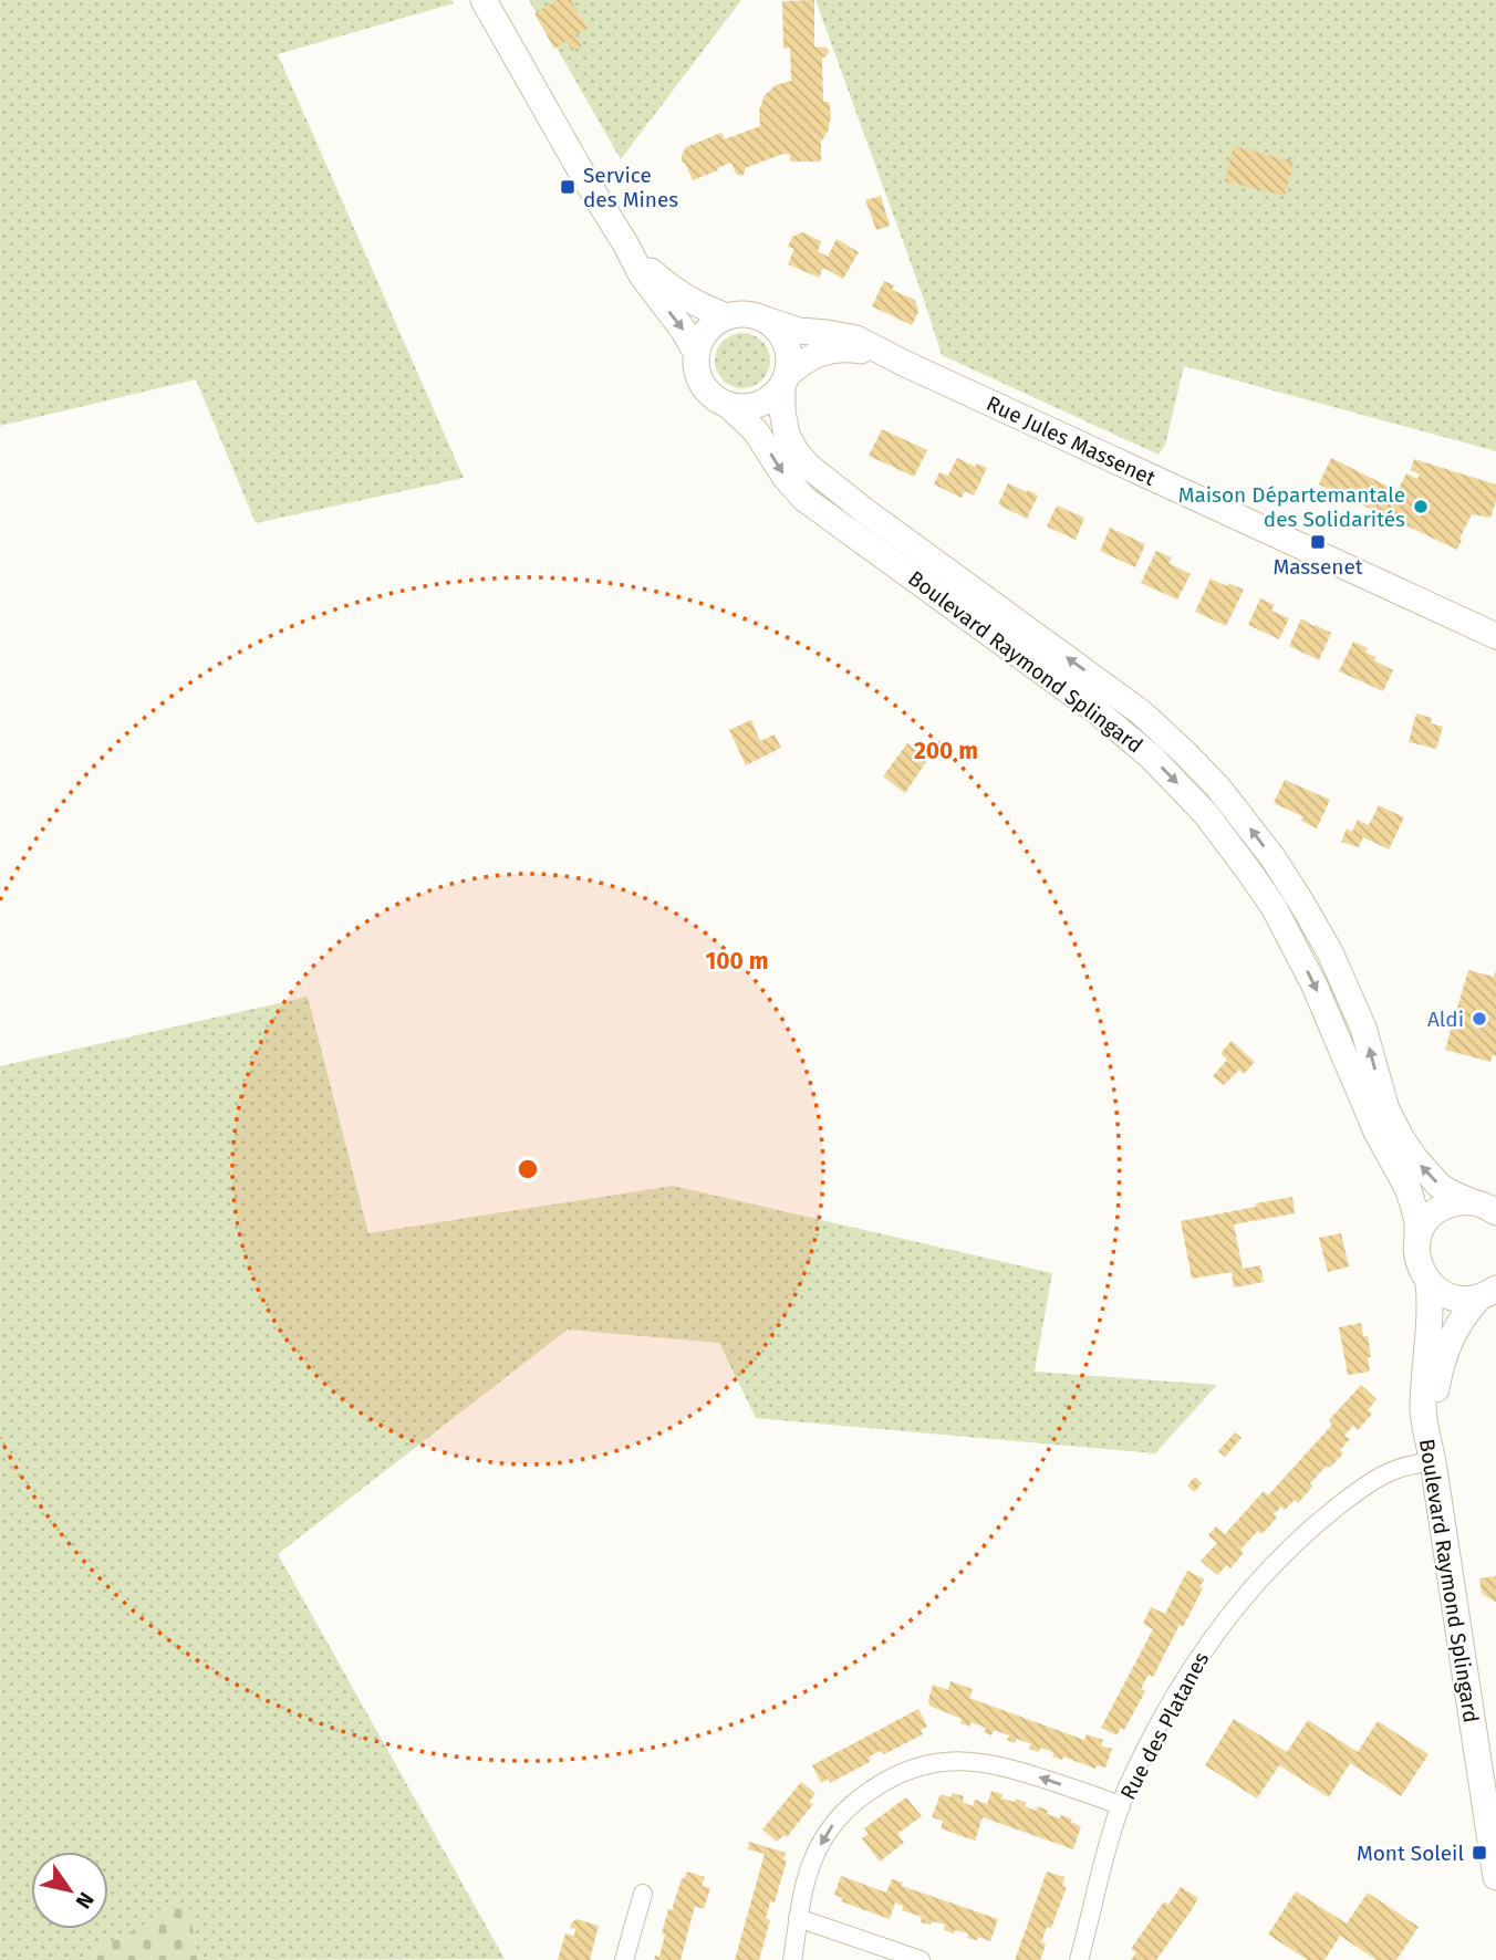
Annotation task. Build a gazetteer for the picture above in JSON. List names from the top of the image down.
{
  "streets": {
    "main road": ["Rue Jules Massenet", "Boulevard Raymond Splingard"],
    "street": ["Rue des Platanes"]
  },
  "crossings": [
    ["Rue Jules Massenet", "Boulevard Raymond Splingard"],
    ["Boulevard Raymond Splingard", "Rue des Platanes"]
  ],
  "places": {
    "transit": ["Service des Mines", "Massenet", "Mont Soleil"],
    "other": ["Maison Départemantale des Solidarités", "Aldi"]
  },
  "north": "bottom right",
  "rings": ["200 m", "100 m"]
}
